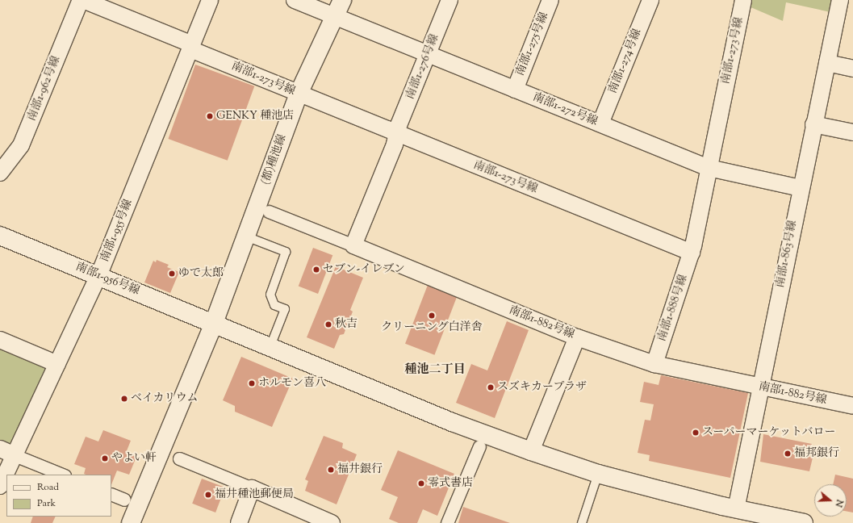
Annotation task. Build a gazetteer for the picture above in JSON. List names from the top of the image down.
{
  "streets": {
    "street": [
      "南部1-275号線",
      "南部1-273号線",
      "南部1-274号線",
      "南部1-276号線",
      "南部1-962号線",
      "南部1-272号線",
      "(都)種池線",
      "南部1-955号線",
      "南部1-863号線",
      "南部1-956号線",
      "南部1-888号線",
      "南部1-882号線"
    ]
  },
  "crossings": [
    ["南部1-275号線", "南部1-272号線"],
    ["南部1-273号線", "南部1-276号線"],
    ["南部1-273号線", "南部1-272号線"],
    ["南部1-273号線", "(都)種池線"],
    ["南部1-273号線", "南部1-955号線"],
    ["南部1-273号線", "南部1-888号線"],
    ["南部1-274号線", "南部1-272号線"],
    ["南部1-276号線", "南部1-272号線"],
    ["南部1-272号線", "(都)種池線"],
    ["南部1-272号線", "南部1-863号線"],
    ["(都)種池線", "南部1-956号線"],
    ["南部1-955号線", "南部1-956号線"],
    ["南部1-863号線", "南部1-956号線"],
    ["南部1-863号線", "南部1-882号線"],
    ["南部1-888号線", "南部1-882号線"]
  ],
  "districts": ["種池二丁目"],
  "places": [
    "GENKY 種池店",
    "セブン-イレブン",
    "ゆで太郎",
    "クリーニング白洋舎",
    "秋吉",
    "ホルモン喜八",
    "スズキカープラザ",
    "ベイカリウム",
    "スーパーマーケットバロー",
    "福邦銀行",
    "やよい軒",
    "福井銀行",
    "零式書店",
    "福井種池郵便局"
  ],
  "legend": ["Road", "Park"],
  "north": "right"
}
